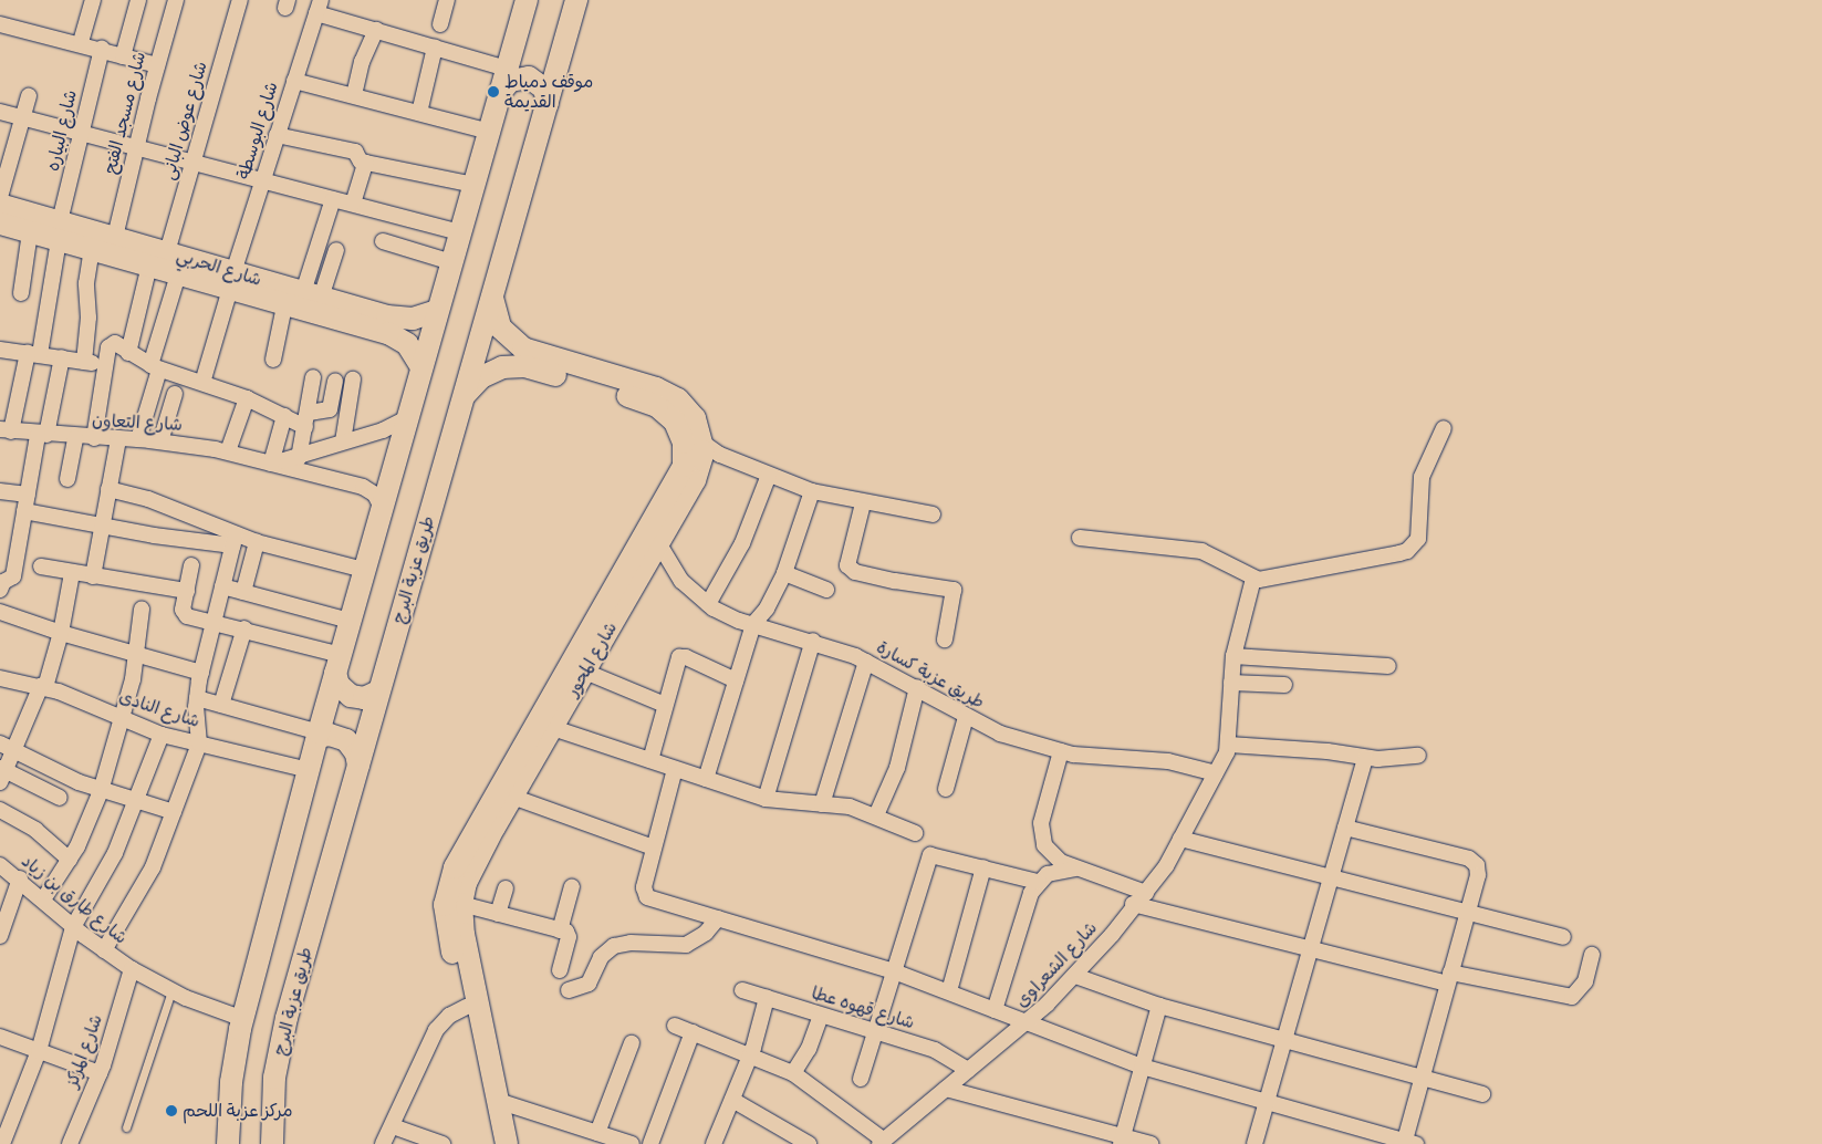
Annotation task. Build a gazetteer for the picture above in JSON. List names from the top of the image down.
{
  "streets": {
    "street": [
      "شارع مسجد الفتح",
      "شارع عوض البانى",
      "شارع البياره",
      "شارع البوسطة",
      "شارع الحربي",
      "شارع التعاون",
      "طريق عزبة البرج",
      "شارع المحور",
      "طريق عزبة كسارة",
      "شارع النادى",
      "شارع طارق بن زياد",
      "شارع الشعراوى",
      "شارع قهوه عطا",
      "شارع المركز"
    ]
  },
  "crossings": [
    ["شارع مسجد الفتح", "شارع الحربي"],
    ["شارع عوض البانى", "شارع الحربي"],
    ["شارع البياره", "شارع الحربي"],
    ["شارع البياره", "شارع التعاون"],
    ["شارع البوسطة", "شارع الحربي"],
    ["طريق عزبة البرج", "شارع المحور"],
    ["شارع المحور", "طريق عزبة كسارة"],
    ["طريق عزبة كسارة", "شارع الشعراوى"],
    ["شارع طارق بن زياد", "شارع المركز"],
    ["شارع الشعراوى", "شارع قهوه عطا"]
  ],
  "places": ["موقف دمياط القديمة", "مركز عزبة اللحم"]
}
